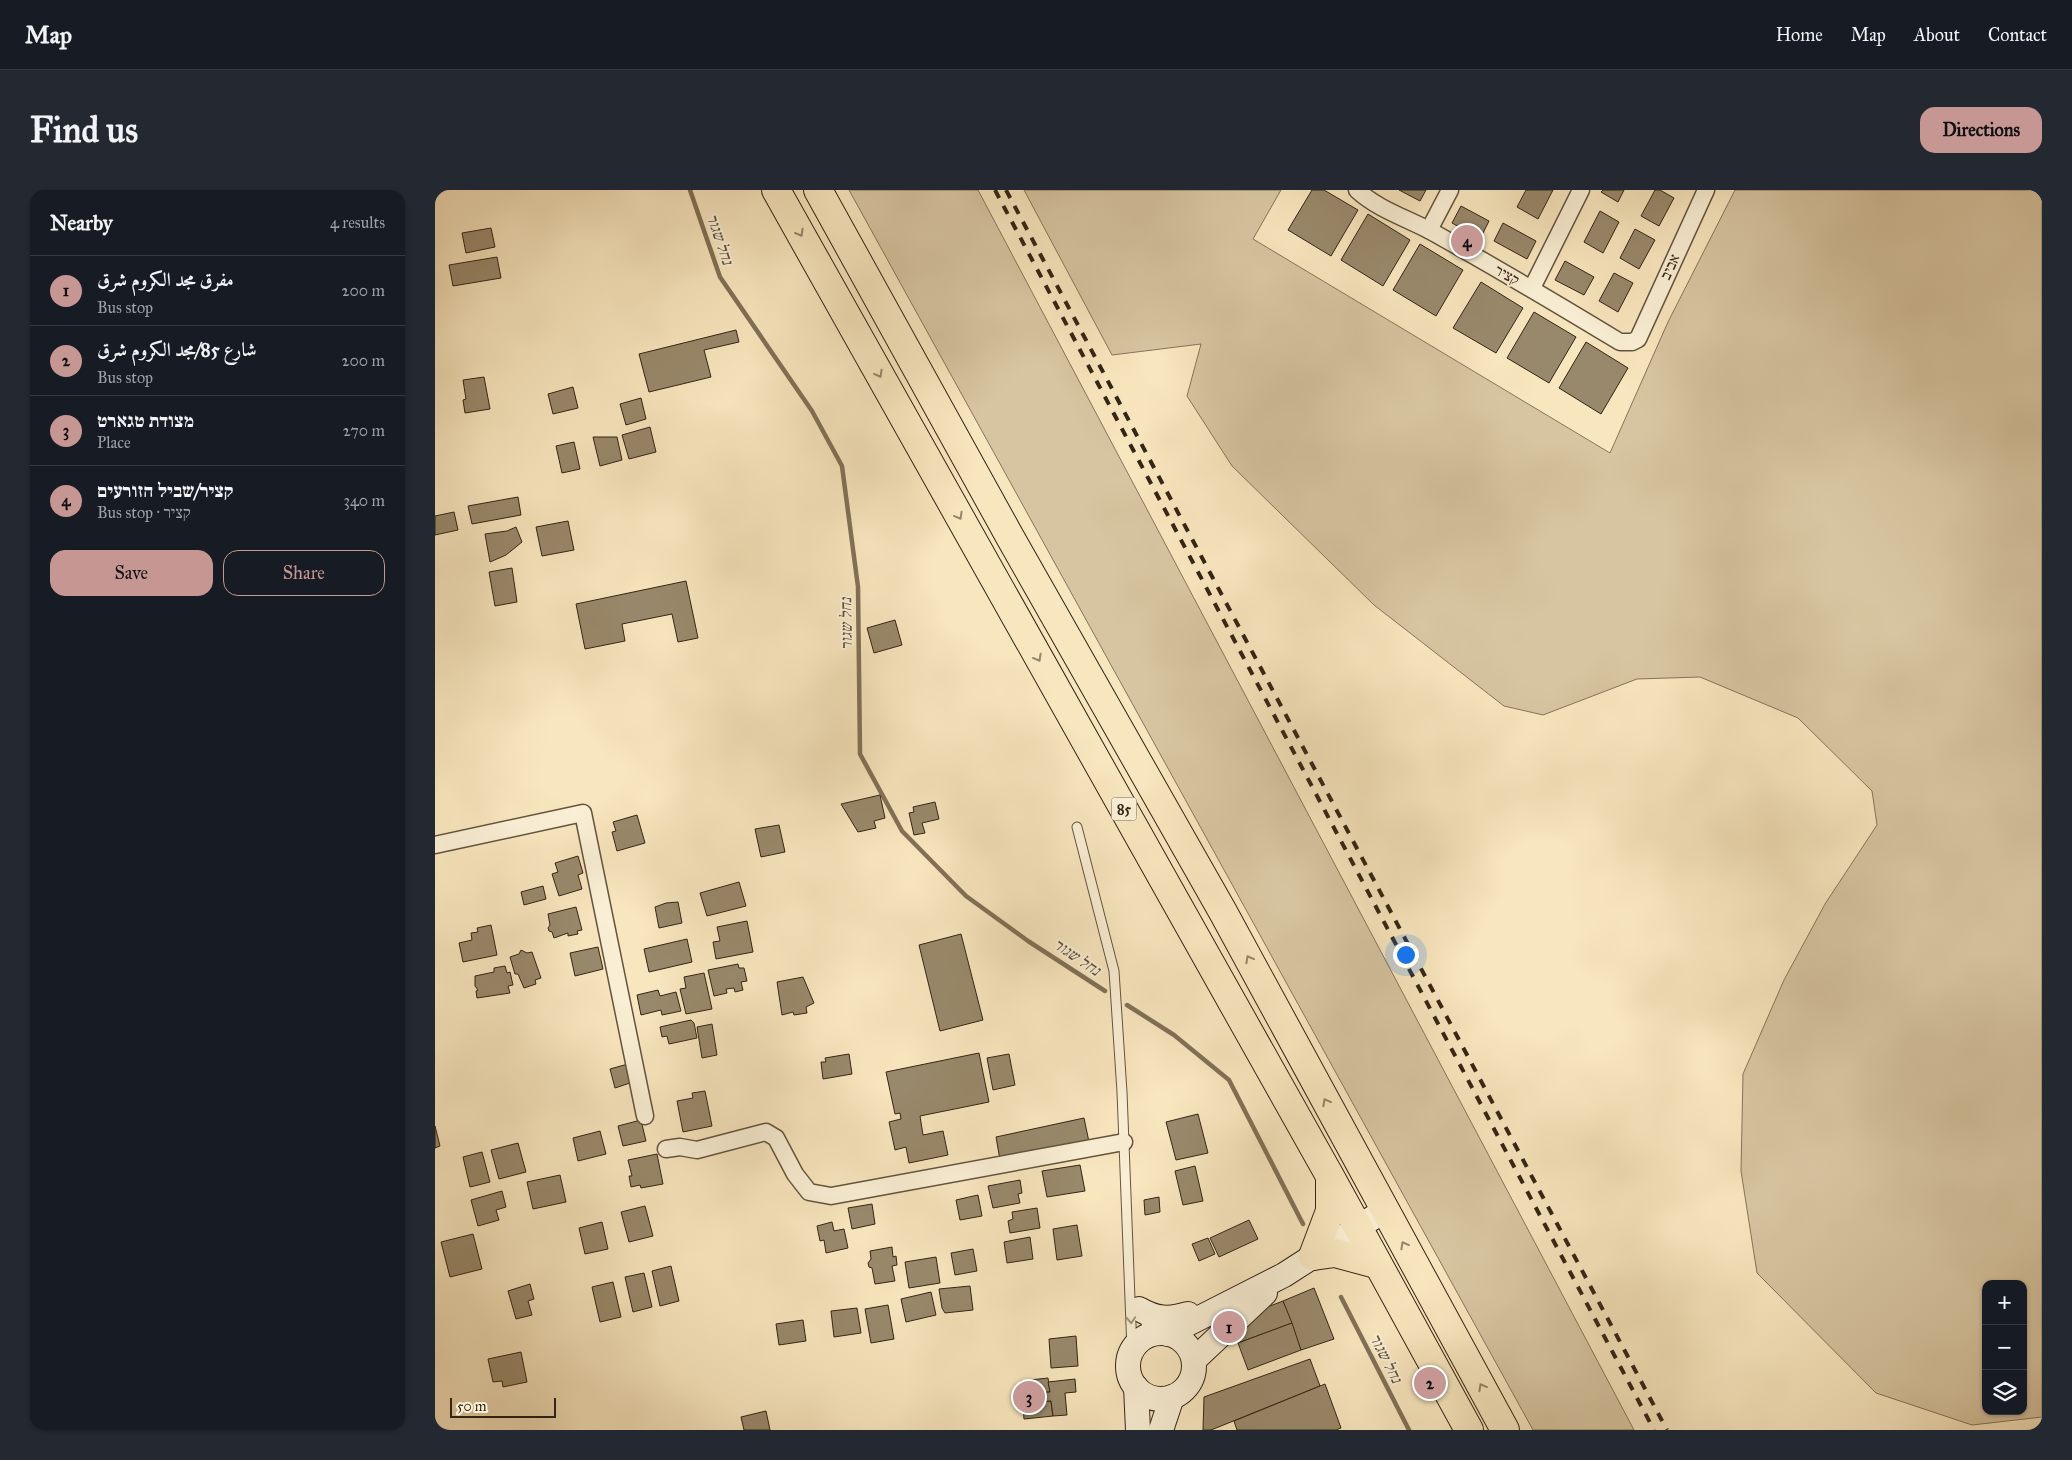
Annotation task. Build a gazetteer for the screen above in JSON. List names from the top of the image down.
{
  "streets": {
    "highway": ["85"],
    "street": ["אביב", "קציר"]
  },
  "crossings": [
    ["אביב", "קציר"]
  ],
  "water": ["נחל שגור"],
  "scale_bar": "50 m",
  "page": {
    "header": "Map",
    "nav": [
      "Home",
      "Map",
      "About",
      "Contact"
    ],
    "buttons": [
      "Directions",
      ["Save", "Share"]
    ],
    "title": "Find us",
    "heading": ["Nearby", "4 results"],
    "pins": [
      "4",
      "1",
      "2",
      "3"
    ],
    "list": [
      {
        "mark": "1",
        "name": "مفرق مجد الكروم شرق",
        "note": "Bus stop",
        "value": "200 m"
      },
      {
        "mark": "2",
        "name": "شارع 85/مجد الكروم شرق",
        "note": "Bus stop",
        "value": "200 m"
      },
      {
        "mark": "3",
        "name": "מצודת טגארט",
        "note": "Place",
        "value": "270 m"
      },
      {
        "mark": "4",
        "name": "קציר/שביל הזורעים",
        "note": "Bus stop · קציר",
        "value": "340 m"
      }
    ],
    "map_buttons": ["+", "−"],
    "scale": "50 m"
  }
}
